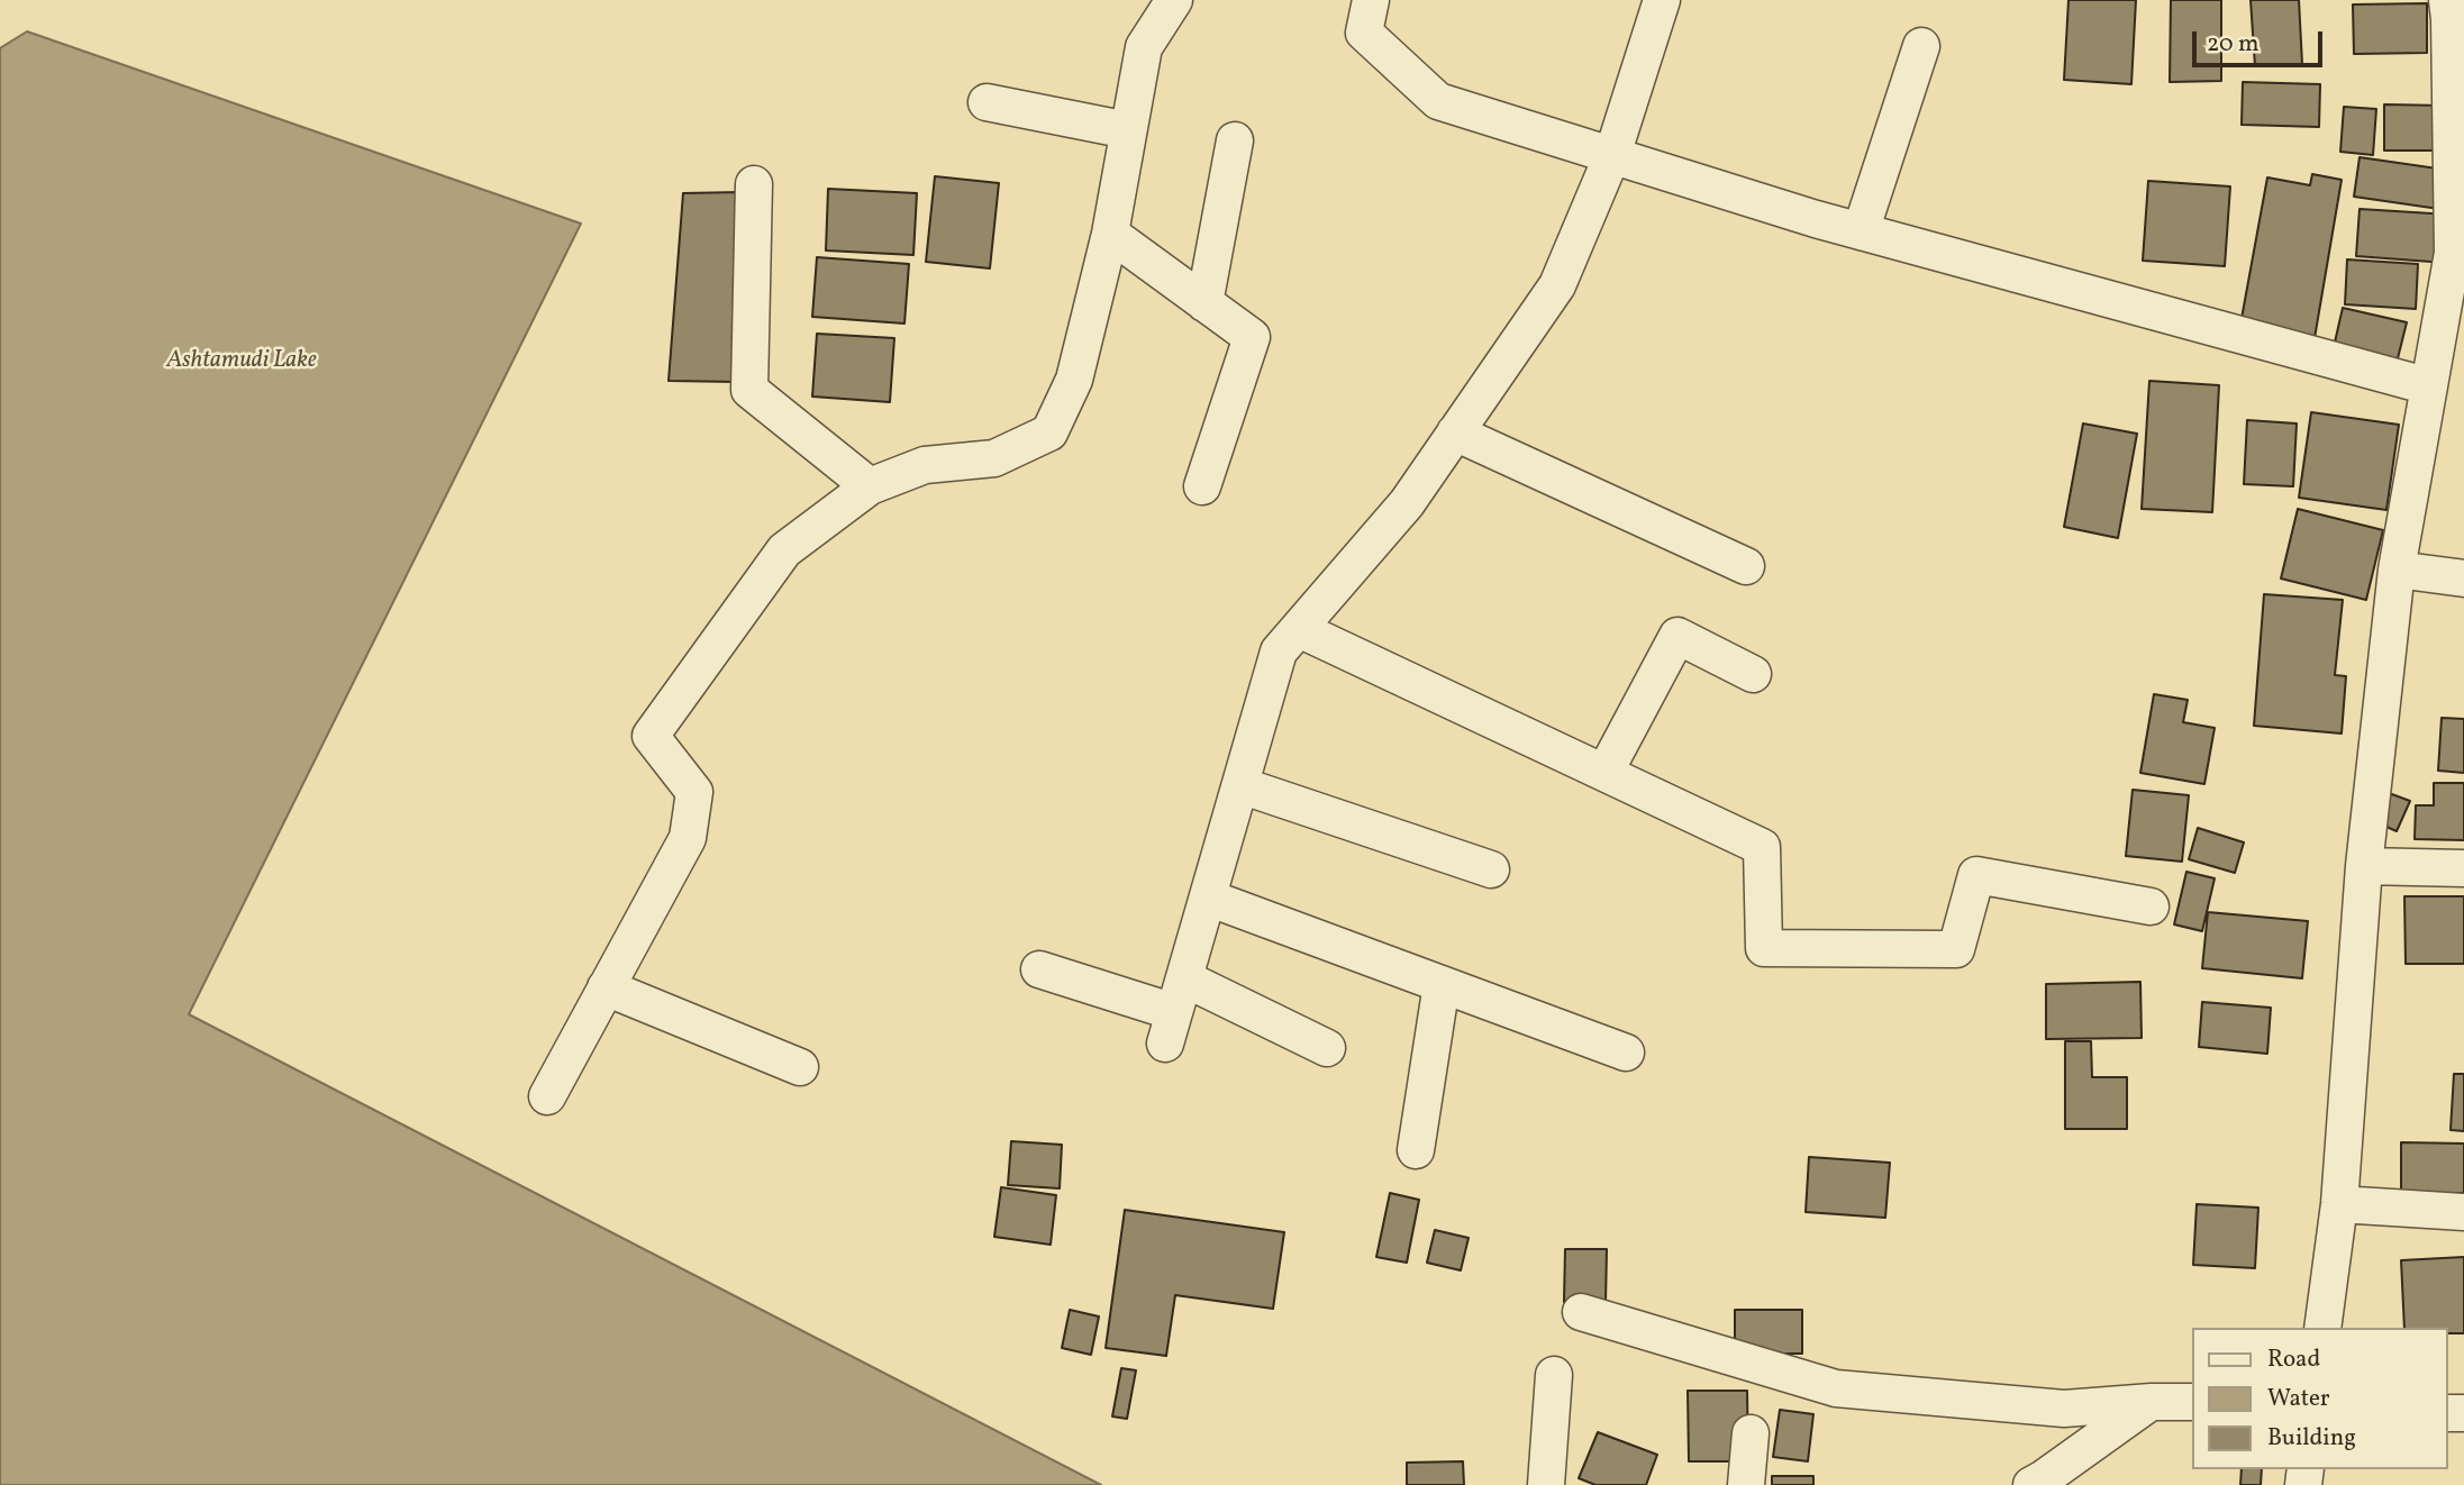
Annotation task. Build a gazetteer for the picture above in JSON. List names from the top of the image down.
{
  "water": ["Ashtamudi Lake"],
  "legend": ["Road", "Water", "Building"],
  "scale_bar": "20 m"
}
